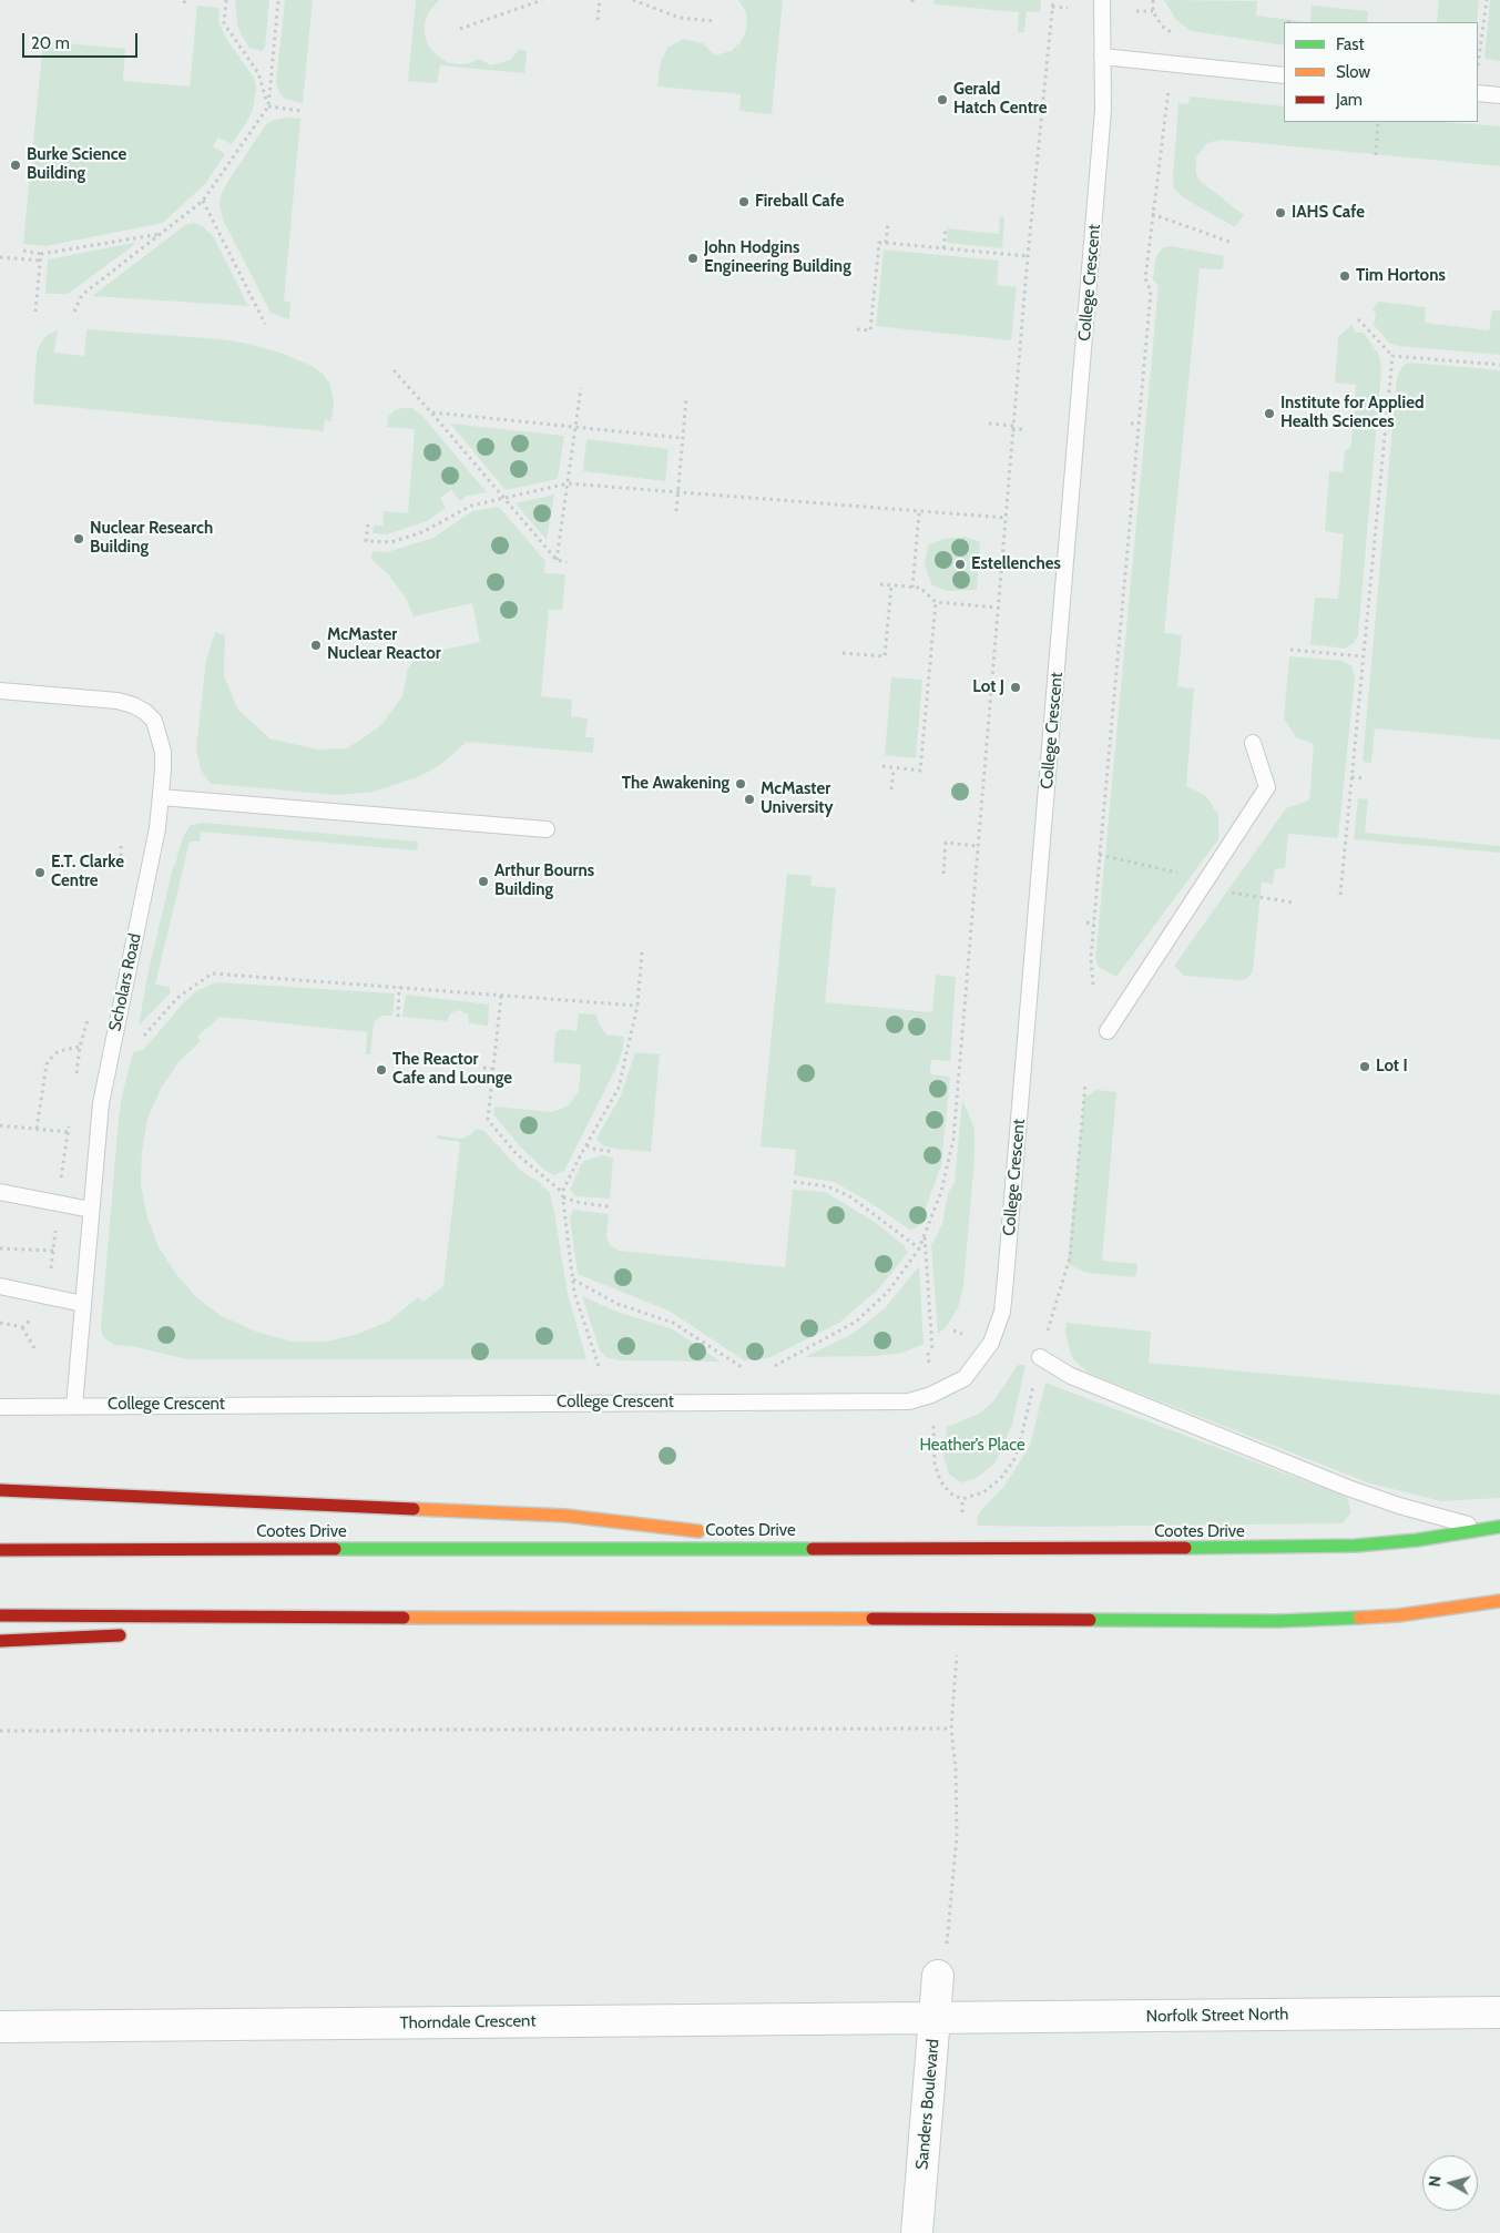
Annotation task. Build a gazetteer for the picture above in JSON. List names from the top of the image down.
{
  "streets": {
    "main road": ["Cootes Drive"],
    "street": ["Norfolk Street North", "Thorndale Crescent", "Sanders Boulevard"],
    "lane": ["College Crescent", "Scholars Road"]
  },
  "crossings": [
    ["College Crescent", "Scholars Road"],
    ["Norfolk Street North", "Thorndale Crescent"],
    ["Norfolk Street North", "Sanders Boulevard"],
    ["Thorndale Crescent", "Sanders Boulevard"]
  ],
  "parks": ["Heather’s Place"],
  "places": [
    "Gerald Hatch Centre",
    "Burke Science Building",
    "Fireball Cafe",
    "IAHS Cafe",
    "John Hodgins Engineering Building",
    "Tim Hortons",
    "Institute for Applied Health Sciences",
    "Nuclear Research Building",
    "Estellenches",
    "McMaster Nuclear Reactor",
    "Lot J",
    "The Awakening",
    "McMaster University",
    "E.T. Clarke Centre",
    "Arthur Bourns Building",
    "Lot I",
    "The Reactor Cafe and Lounge"
  ],
  "legend": ["Fast", "Slow", "Jam"],
  "scale_bar": "20 m",
  "north": "left"
}
